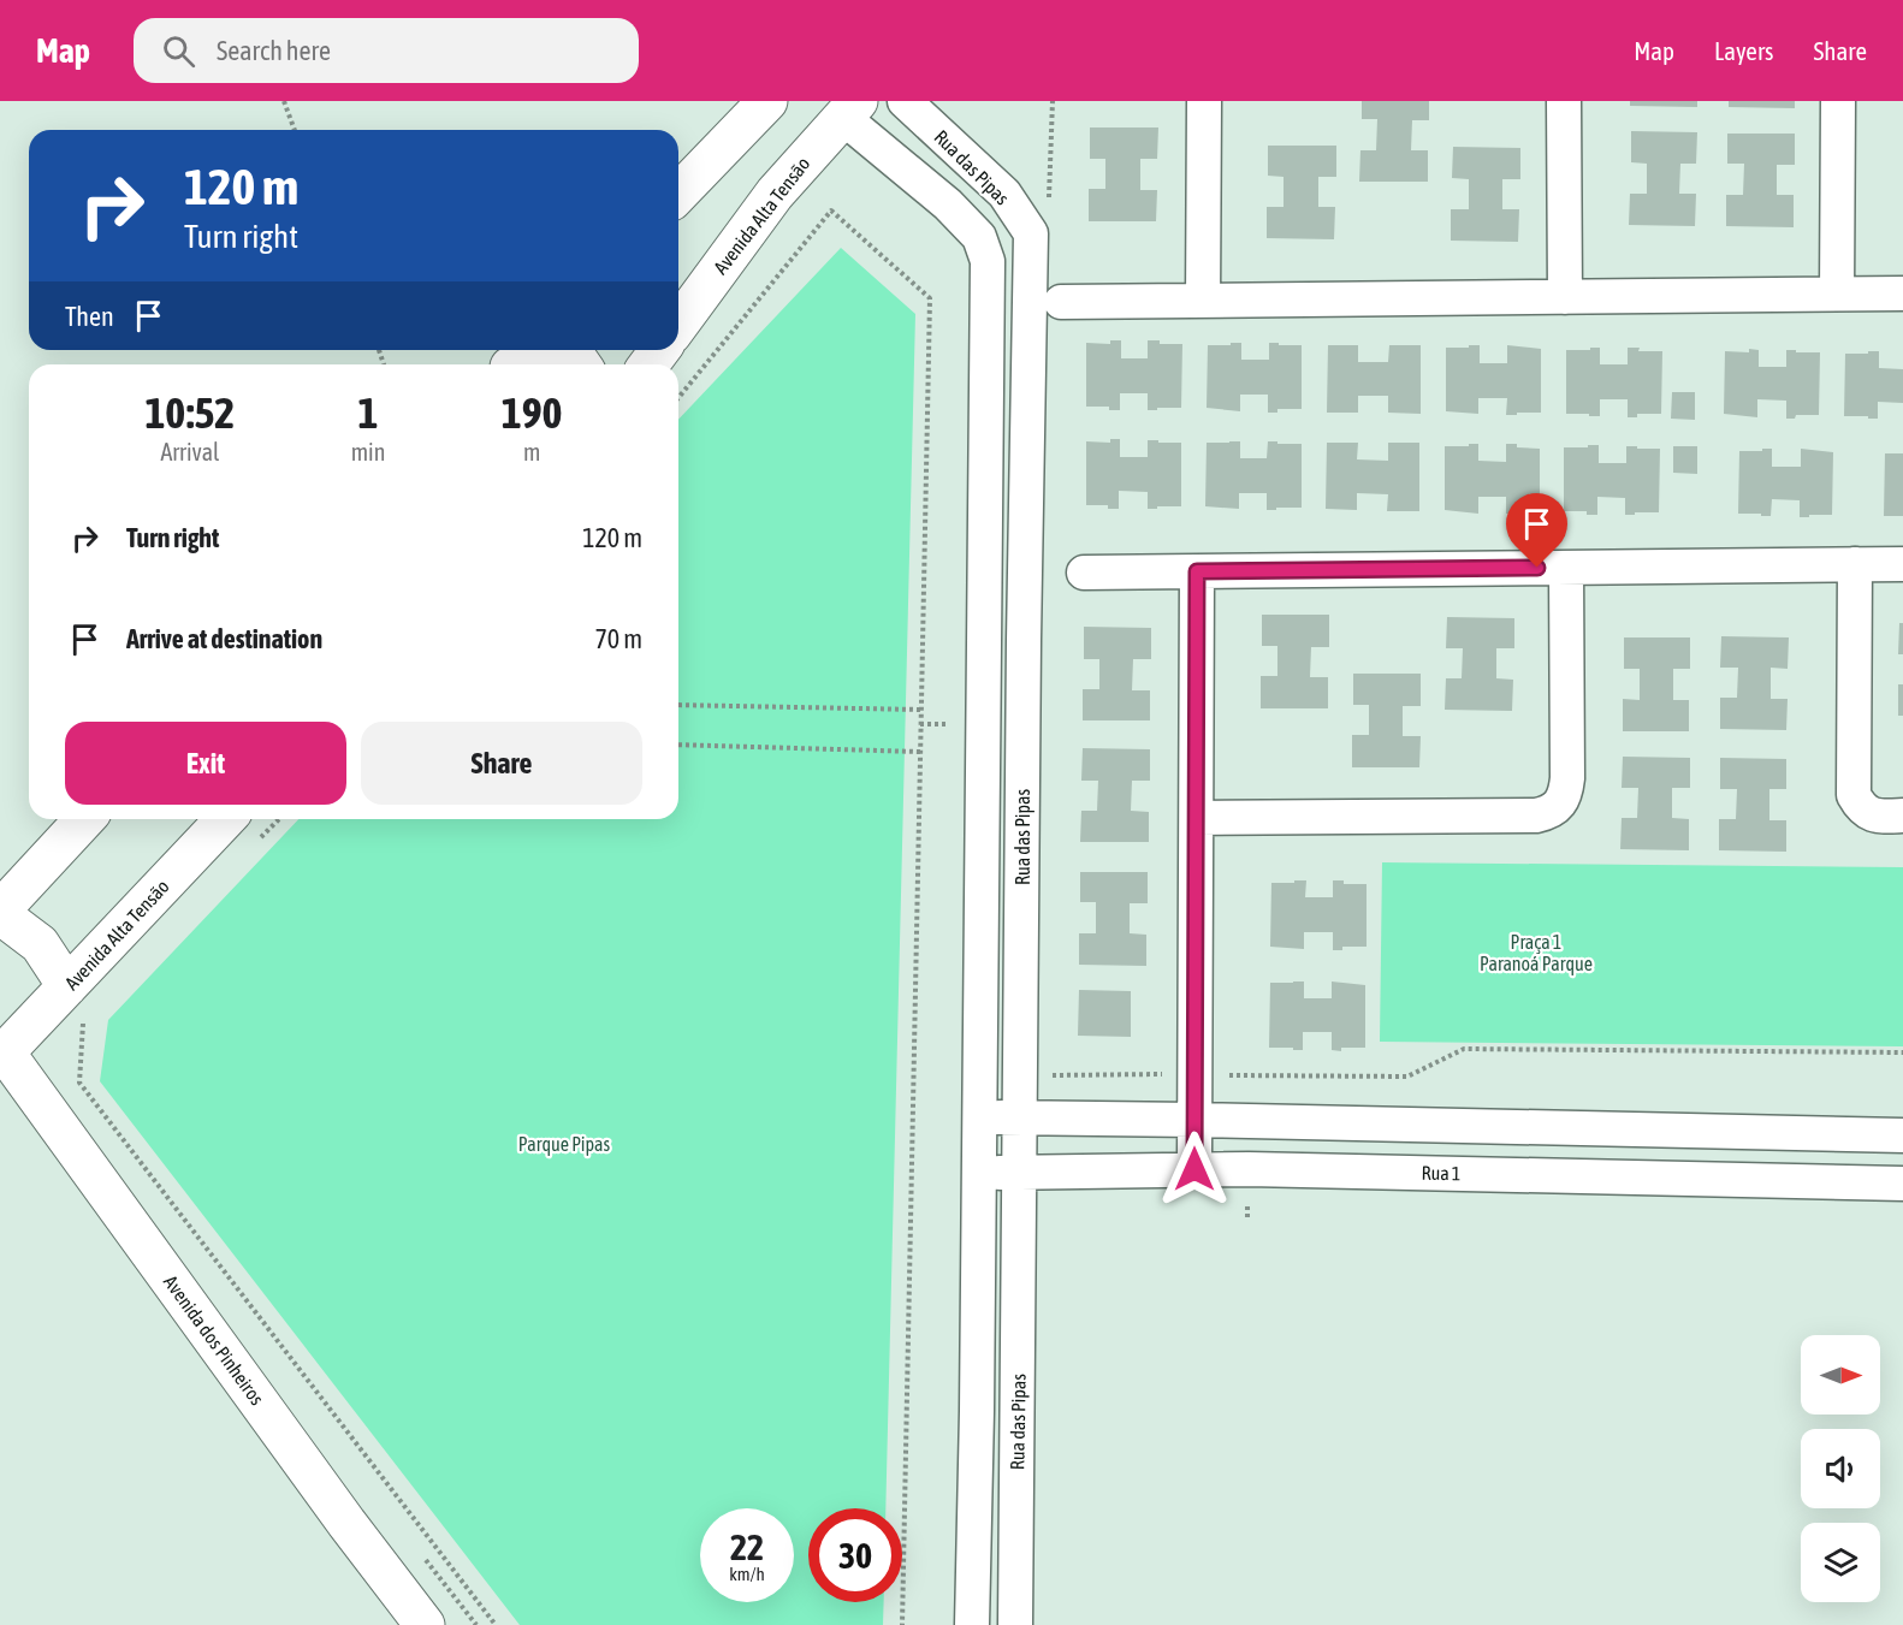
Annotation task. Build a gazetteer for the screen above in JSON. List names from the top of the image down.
{
  "streets": {
    "street": [
      "Rua das Pipas",
      "Avenida Alta Tensão",
      "Rua 1",
      "Avenida dos Pinheiros"
    ]
  },
  "crossings": [
    ["Rua das Pipas", "Avenida Alta Tensão"],
    ["Rua das Pipas", "Rua 1"],
    ["Avenida Alta Tensão", "Avenida dos Pinheiros"]
  ],
  "parks": ["Praça 1 Paranoá Parque", "Parque Pipas"],
  "north": "right",
  "page": {
    "header": "Map",
    "search": "Search here",
    "nav": ["Map", "Layers", "Share"],
    "turn": ["120 m", "Turn right"],
    "then": "Then",
    "eta": [
      "10:52",
      "Arrival",
      "1",
      "min",
      "190",
      "m"
    ],
    "list": [
      {
        "name": "Turn right",
        "value": "120 m"
      },
      {
        "name": "Arrive at destination",
        "value": "70 m"
      }
    ],
    "buttons": ["Exit", "Share"],
    "speed": "22 km/h",
    "limit": "30"
  }
}
